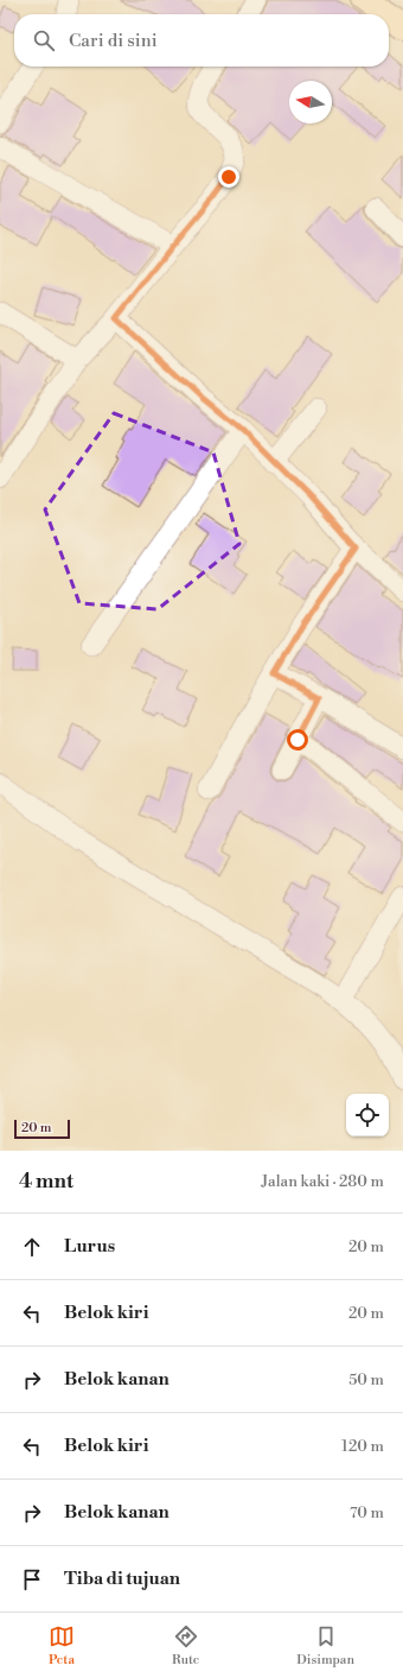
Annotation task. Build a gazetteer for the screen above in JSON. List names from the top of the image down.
{
  "scale_bar": "20 m",
  "north": "left",
  "page": {
    "search": "Cari di sini",
    "scale": "20 m",
    "heading": ["4 mnt", "Jalan kaki · 280 m"],
    "list": [
      ["Lurus", "20 m"],
      ["Belok kiri", "20 m"],
      ["Belok kanan", "50 m"],
      ["Belok kiri", "120 m"],
      ["Belok kanan", "70 m"],
      "Tiba di tujuan"
    ],
    "nav": ["Peta", "Rute", "Disimpan"]
  }
}
